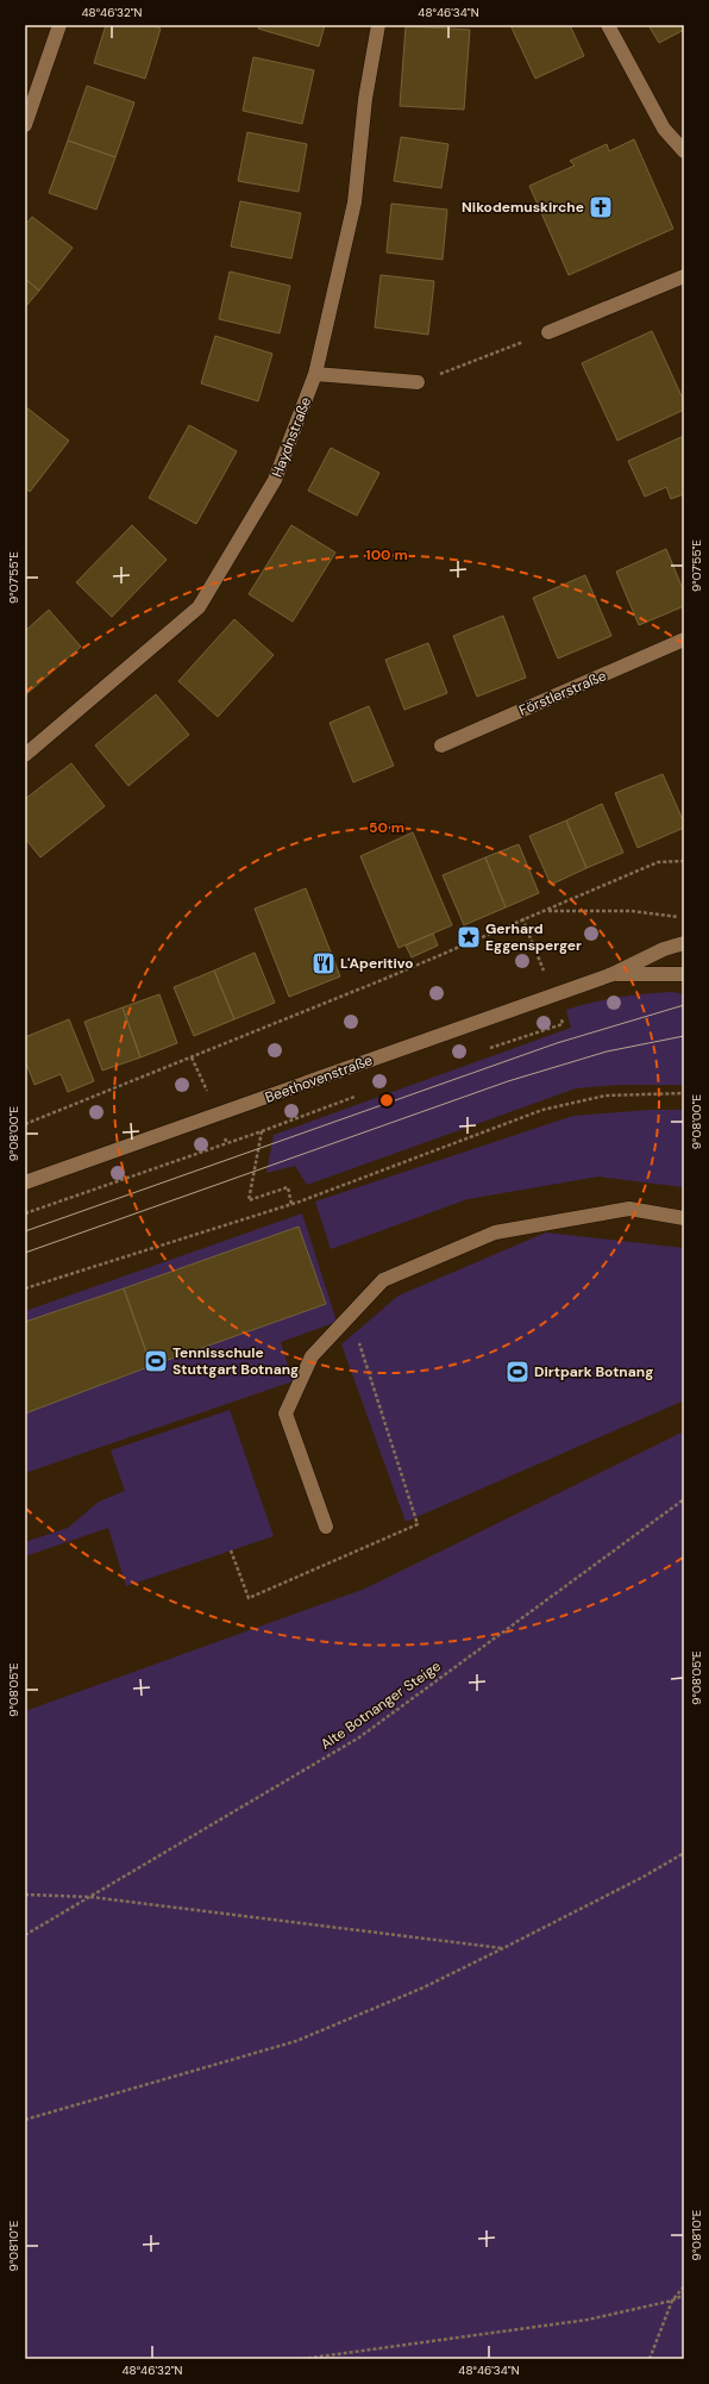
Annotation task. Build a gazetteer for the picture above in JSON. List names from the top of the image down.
{
  "streets": {
    "street": ["Haydnstraße", "Förstlerstraße", "Beethovenstraße"],
    "path": ["Alte Botnanger Steige"]
  },
  "places": {
    "church": ["Nikodemuskirche"],
    "place": ["Gerhard Eggensperger"],
    "restaurant": ["L'Aperitivo"],
    "sports": ["Tennisschule Stuttgart Botnang", "Dirtpark Botnang"]
  },
  "coordinates": [
    "48°46'32\"N",
    "48°46'34\"N",
    "9°07'55\"E",
    "9°08'00\"E",
    "9°08'05\"E",
    "9°08'10\"E"
  ],
  "rings": ["100 m", "50 m"]
}
